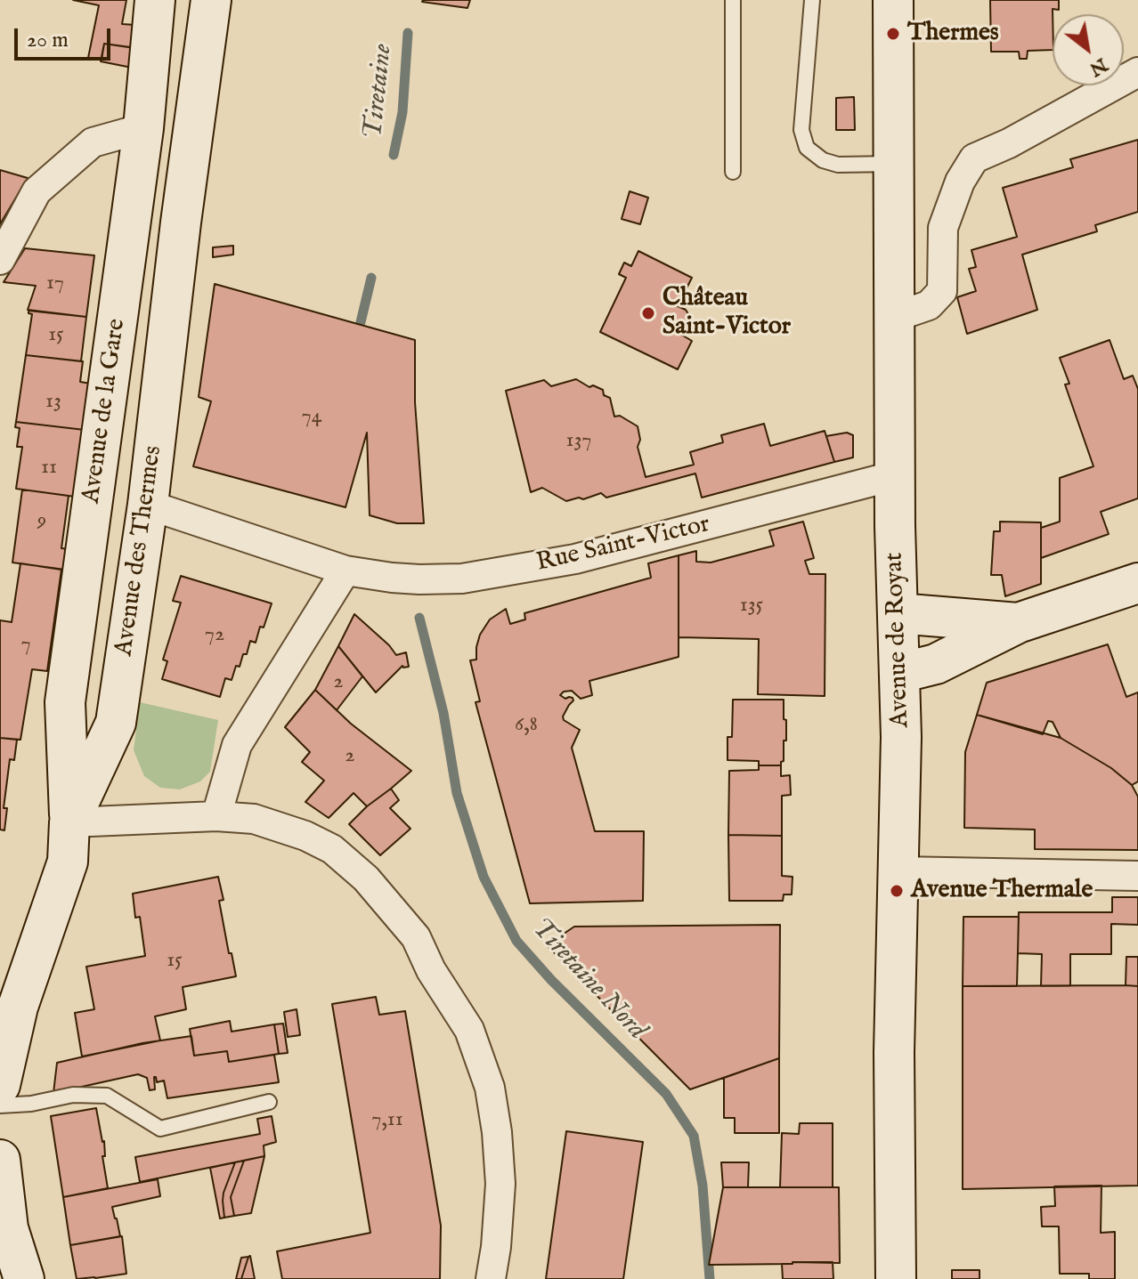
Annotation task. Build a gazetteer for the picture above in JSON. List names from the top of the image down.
{
  "streets": {
    "street": [
      "Avenue de la Gare",
      "Rue Saint-Victor",
      "Avenue des Thermes",
      "Avenue de Royat"
    ]
  },
  "crossings": [
    ["Avenue de la Gare", "Avenue des Thermes"],
    ["Rue Saint-Victor", "Avenue des Thermes"],
    ["Rue Saint-Victor", "Avenue de Royat"]
  ],
  "water": ["Tiretaine", "Tiretaine Nord"],
  "places": ["Thermes", "Château Saint-Victor", "Avenue Thermale"],
  "house_numbers": [
    "17",
    "15",
    "13",
    "74",
    "137",
    "11",
    "9",
    "135",
    "72",
    "7",
    "2",
    "6,8",
    "2",
    "15",
    "7,11"
  ],
  "scale_bar": "20 m",
  "north": "bottom right"
}
